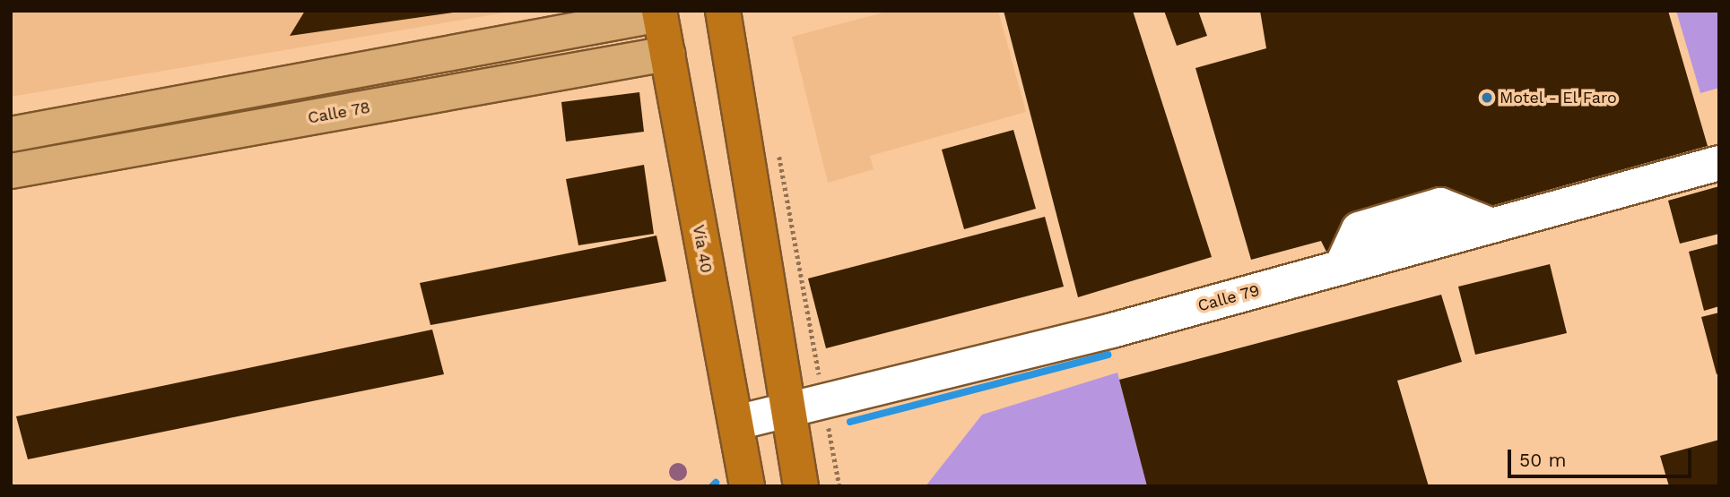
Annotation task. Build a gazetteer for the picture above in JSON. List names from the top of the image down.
{
  "streets": {
    "highway": ["Vía 40"],
    "main road": ["Calle 78"],
    "street": ["Calle 79"]
  },
  "crossings": [
    ["Calle 78", "Vía 40"],
    ["Vía 40", "Calle 79"]
  ],
  "places": ["Motel - El Faro"],
  "scale_bar": "50 m"
}
